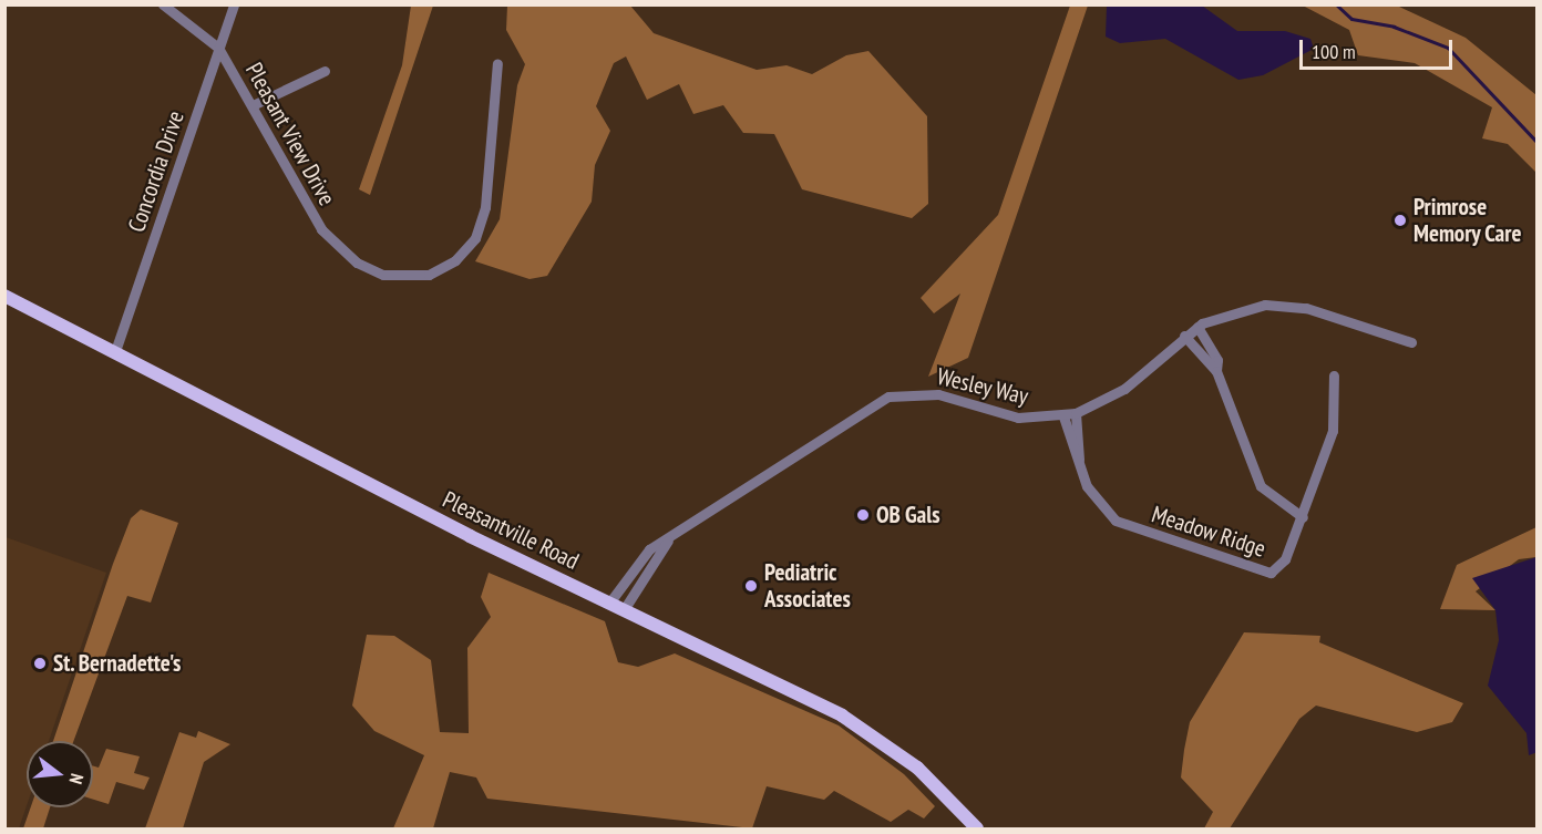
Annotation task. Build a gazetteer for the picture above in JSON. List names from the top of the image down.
{
  "streets": {
    "main road": ["Pleasantville Road"],
    "street": [
      "Pleasant View Drive",
      "Concordia Drive",
      "Wesley Way",
      "Meadow Ridge"
    ]
  },
  "crossings": [
    ["Pleasant View Drive", "Concordia Drive"],
    ["Concordia Drive", "Pleasantville Road"],
    ["Wesley Way", "Pleasantville Road"],
    ["Wesley Way", "Meadow Ridge"]
  ],
  "places": [
    "Primrose Memory Care",
    "OB Gals",
    "Pediatric Associates",
    "St. Bernadette's"
  ],
  "scale_bar": "100 m",
  "north": "right"
}
